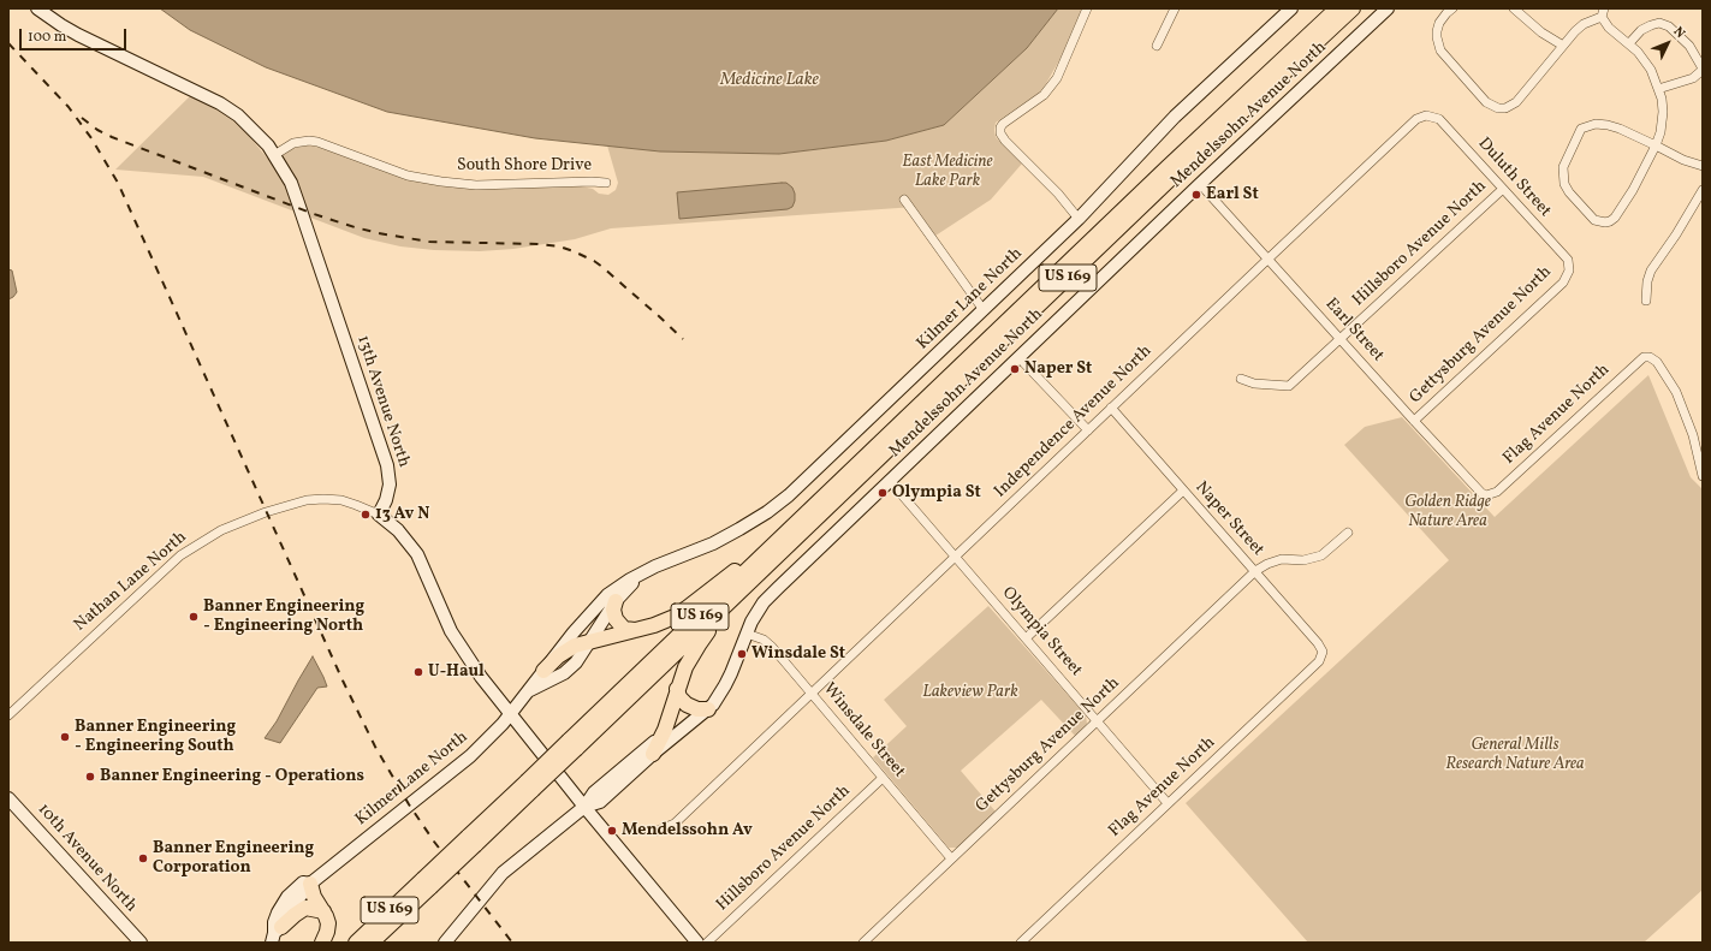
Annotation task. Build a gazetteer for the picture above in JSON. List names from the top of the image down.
{
  "streets": {
    "highway": ["US 169"],
    "street": [
      "Mendelssohn Avenue North",
      "South Shore Drive",
      "Duluth Street",
      "Hillsboro Avenue North",
      "Kilmer Lane North",
      "Earl Street",
      "Gettysburg Avenue North",
      "13th Avenue North",
      "Flag Avenue North",
      "Independence Avenue North",
      "Naper Street",
      "Nathan Lane North",
      "Olympia Street",
      "Winsdale Street",
      "10th Avenue North"
    ]
  },
  "crossings": [
    ["Mendelssohn Avenue North", "Earl Street"],
    ["Mendelssohn Avenue North", "Olympia Street"],
    ["Mendelssohn Avenue North", "Winsdale Street"],
    ["South Shore Drive", "13th Avenue North"],
    ["Duluth Street", "Hillsboro Avenue North"],
    ["Duluth Street", "Gettysburg Avenue North"],
    ["Duluth Street", "Independence Avenue North"],
    ["Hillsboro Avenue North", "Earl Street"],
    ["Hillsboro Avenue North", "Winsdale Street"],
    ["Earl Street", "Gettysburg Avenue North"],
    ["Earl Street", "Flag Avenue North"],
    ["Earl Street", "Independence Avenue North"],
    ["Gettysburg Avenue North", "Naper Street"],
    ["Gettysburg Avenue North", "Olympia Street"],
    ["Gettysburg Avenue North", "Winsdale Street"],
    ["13th Avenue North", "Nathan Lane North"],
    ["Flag Avenue North", "Naper Street"],
    ["Flag Avenue North", "Olympia Street"],
    ["Independence Avenue North", "Naper Street"],
    ["Independence Avenue North", "Olympia Street"],
    ["Independence Avenue North", "Winsdale Street"]
  ],
  "water": ["Medicine Lake"],
  "parks": [
    "East Medicine Lake Park",
    "Golden Ridge Nature Area",
    "Lakeview Park",
    "General Mills Research Nature Area"
  ],
  "places": [
    "Earl St",
    "Naper St",
    "Olympia St",
    "13 Av N",
    "Banner Engineering - Engineering North",
    "Winsdale St",
    "U-Haul",
    "Banner Engineering - Engineering South",
    "Banner Engineering - Operations",
    "Mendelssohn Av",
    "Banner Engineering Corporation"
  ],
  "scale_bar": "100 m",
  "north": "top right"
}
